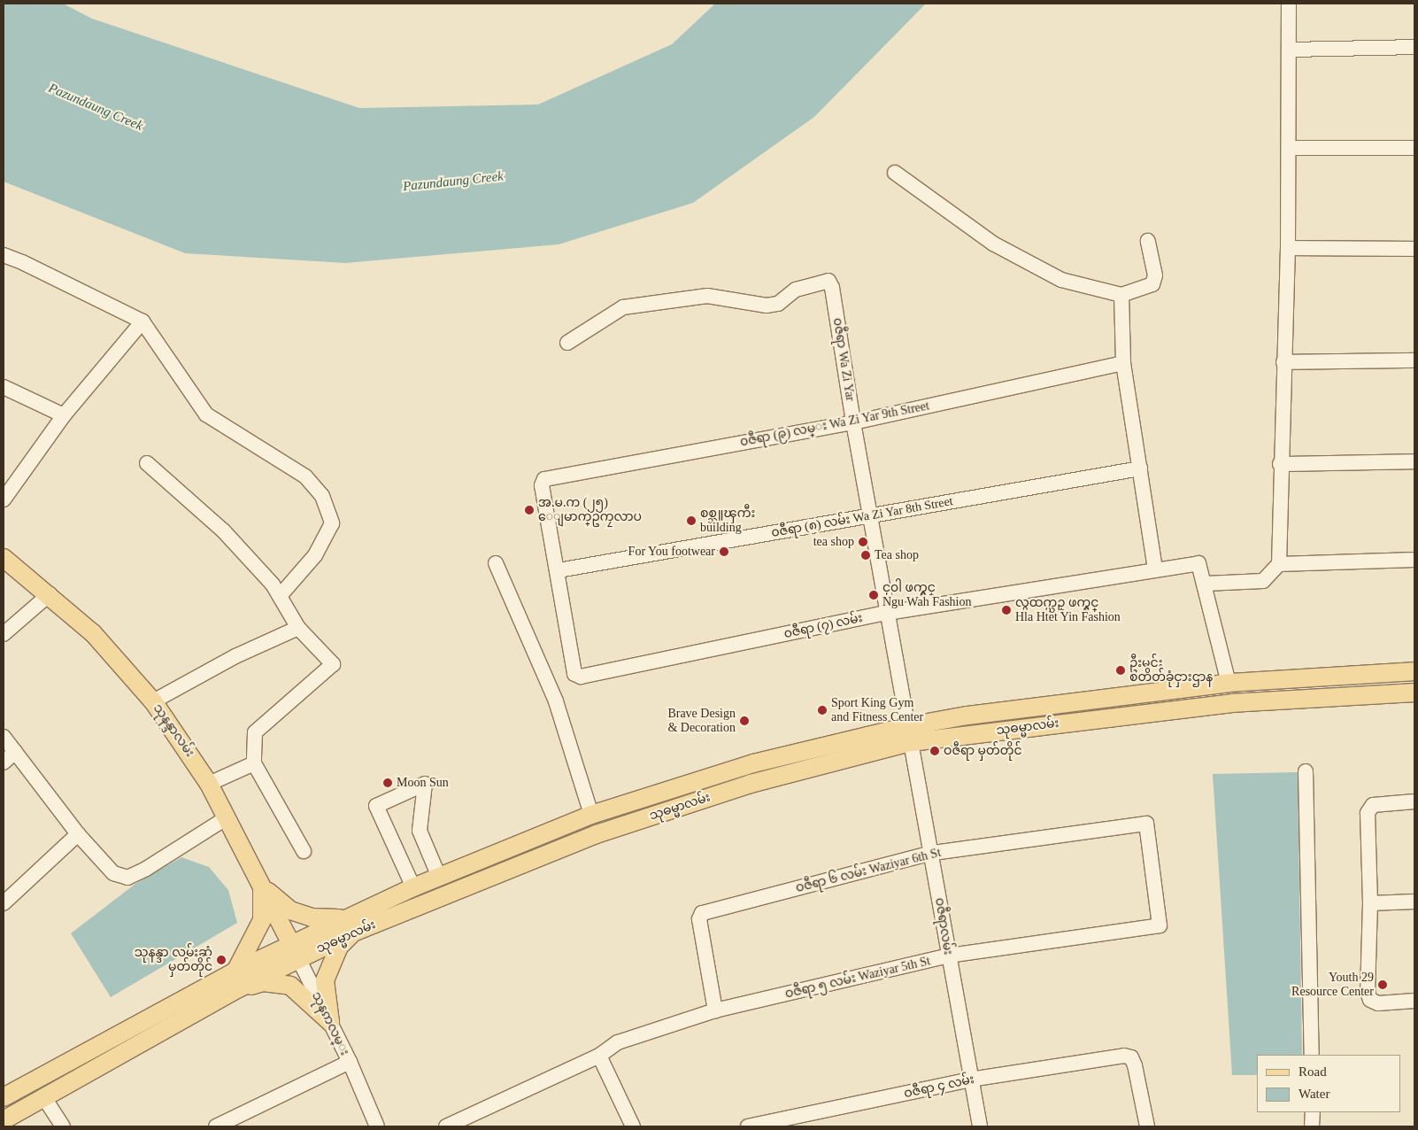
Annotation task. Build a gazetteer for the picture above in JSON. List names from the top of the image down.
{
  "streets": {
    "main road": ["သုဓမ္မာလမ်း", "သုနန္ဒာလမ်း"],
    "street": [
      "၀ဇီရာ Wa Zi Yar",
      "၀ဇီရာ (၉) လမ္း Wa Zi Yar 9th Street",
      "၀ဇီရာ (၈) လမ်း Wa Zi Yar 8th Street",
      "၀ဇီရာ (၇) လမ်း",
      "ဝဇီရာ ၆ လမ်း Waziyar 6th St",
      "ဝဇီရာလမ်း",
      "ဝဇီရာ ၅ လမ်း Waziyar 5th St",
      "သုနၵာလမ္း",
      "ဝဇီရာ ၄ လမ်း"
    ]
  },
  "crossings": [
    ["၀ဇီရာ Wa Zi Yar", "၀ဇီရာ (၉) လမ္း Wa Zi Yar 9th Street"],
    ["၀ဇီရာ Wa Zi Yar", "၀ဇီရာ (၈) လမ်း Wa Zi Yar 8th Street"],
    ["၀ဇီရာ Wa Zi Yar", "၀ဇီရာ (၇) လမ်း"],
    ["၀ဇီရာ Wa Zi Yar", "သုဓမ္မာလမ်း"],
    ["၀ဇီရာ Wa Zi Yar", "ဝဇီရာလမ်း"],
    ["၀ဇီရာ (၉) လမ္း Wa Zi Yar 9th Street", "၀ဇီရာ (၈) လမ်း Wa Zi Yar 8th Street"],
    ["၀ဇီရာ (၉) လမ္း Wa Zi Yar 9th Street", "၀ဇီရာ (၇) လမ်း"],
    ["၀ဇီရာ (၈) လမ်း Wa Zi Yar 8th Street", "၀ဇီရာ (၇) လမ်း"],
    ["သုဓမ္မာလမ်း", "သုနန္ဒာလမ်း"],
    ["သုဓမ္မာလမ်း", "ဝဇီရာလမ်း"],
    ["သုဓမ္မာလမ်း", "သုနၵာလမ္း"],
    ["သုနန္ဒာလမ်း", "သုနၵာလမ္း"],
    ["ဝဇီရာ ၆ လမ်း Waziyar 6th St", "ဝဇီရာလမ်း"],
    ["ဝဇီရာ ၆ လမ်း Waziyar 6th St", "ဝဇီရာ ၅ လမ်း Waziyar 5th St"],
    ["ဝဇီရာလမ်း", "ဝဇီရာ ၅ လမ်း Waziyar 5th St"],
    ["ဝဇီရာလမ်း", "ဝဇီရာ ၄ လမ်း"]
  ],
  "water": ["Pazundaung Creek"],
  "places": [
    "အ.မ.က (၂၅) ေျမာက္ဥကၠလာပ",
    "စစ္သူၾကီး building",
    "tea shop",
    "For You footwear",
    "Tea shop",
    "ငု၀ါ ဖက္ရွင္ Ngu Wah Fashion",
    "လွထက္ယဥ္ ဖက္ရွင္ Hla Htet Yin Fashion",
    "ဦးမင်း စတိတ်ခုံငှားဌာန",
    "Sport King Gym and Fitness Center",
    "Brave Design & Decoration",
    "ဝဇီရာ မှတ်တိုင်",
    "Moon Sun",
    "သုနန္ဒာ လမ်းဆုံ မှတ်တိုင်",
    "Youth 29 Resource Center"
  ],
  "legend": ["Road", "Water"]
}
